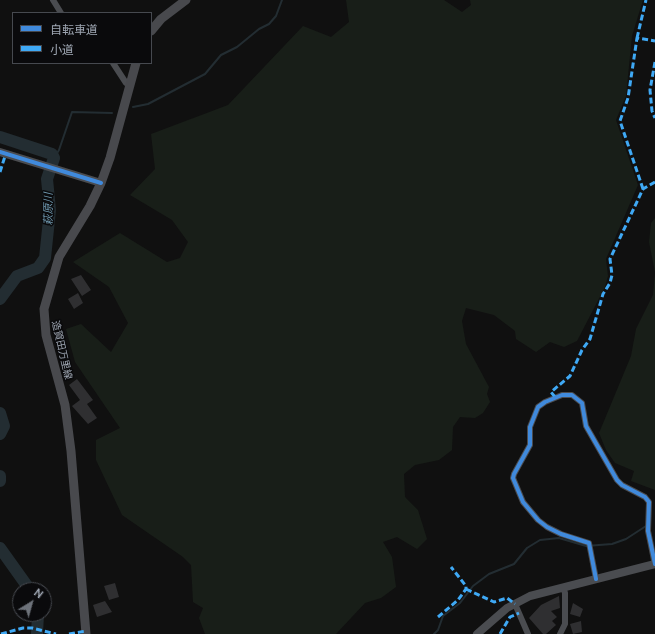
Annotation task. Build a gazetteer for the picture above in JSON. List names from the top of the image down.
{
  "streets": {
    "main road": ["造賀田万里線"]
  },
  "water": ["萩原川"],
  "legend": ["自転車道", "小道"],
  "north": "top right"
}
